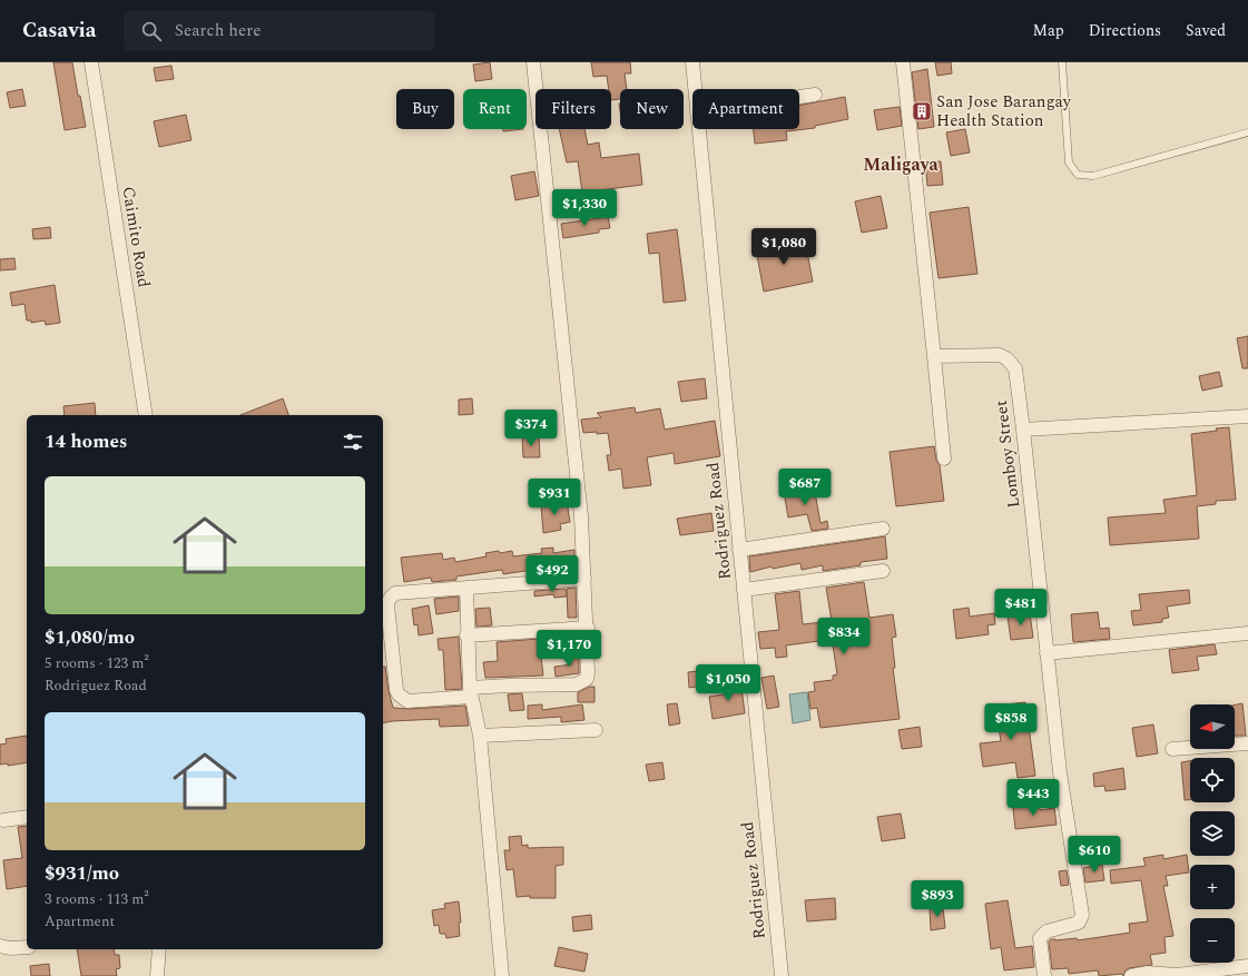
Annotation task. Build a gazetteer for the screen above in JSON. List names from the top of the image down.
{
  "streets": {
    "street": ["Caimito Road", "Lomboy Street", "Rodriguez Road"]
  },
  "districts": ["Maligaya"],
  "places": {
    "building": ["San Jose Barangay Health Station"]
  },
  "north": "left",
  "page": {
    "header": "Casavia",
    "search": "Search here",
    "nav": ["Map", "Directions", "Saved"],
    "chip": [
      "Buy",
      "Rent",
      "Filters",
      "New",
      "Apartment"
    ],
    "price": [
      "$1,330",
      "$1,080",
      "$374",
      "$687",
      "$931",
      "$492",
      "$481",
      "$834",
      "$1,170",
      "$1,050",
      "$858",
      "$443",
      "$610",
      "$893"
    ],
    "heading": "14 homes",
    "list": [
      {
        "name": "$1,080/mo",
        "note": "5 rooms · 123 m² · Rodriguez Road"
      },
      {
        "name": "$931/mo",
        "note": "3 rooms · 113 m² · Apartment"
      }
    ],
    "map_buttons": ["+", "−"]
  }
}
